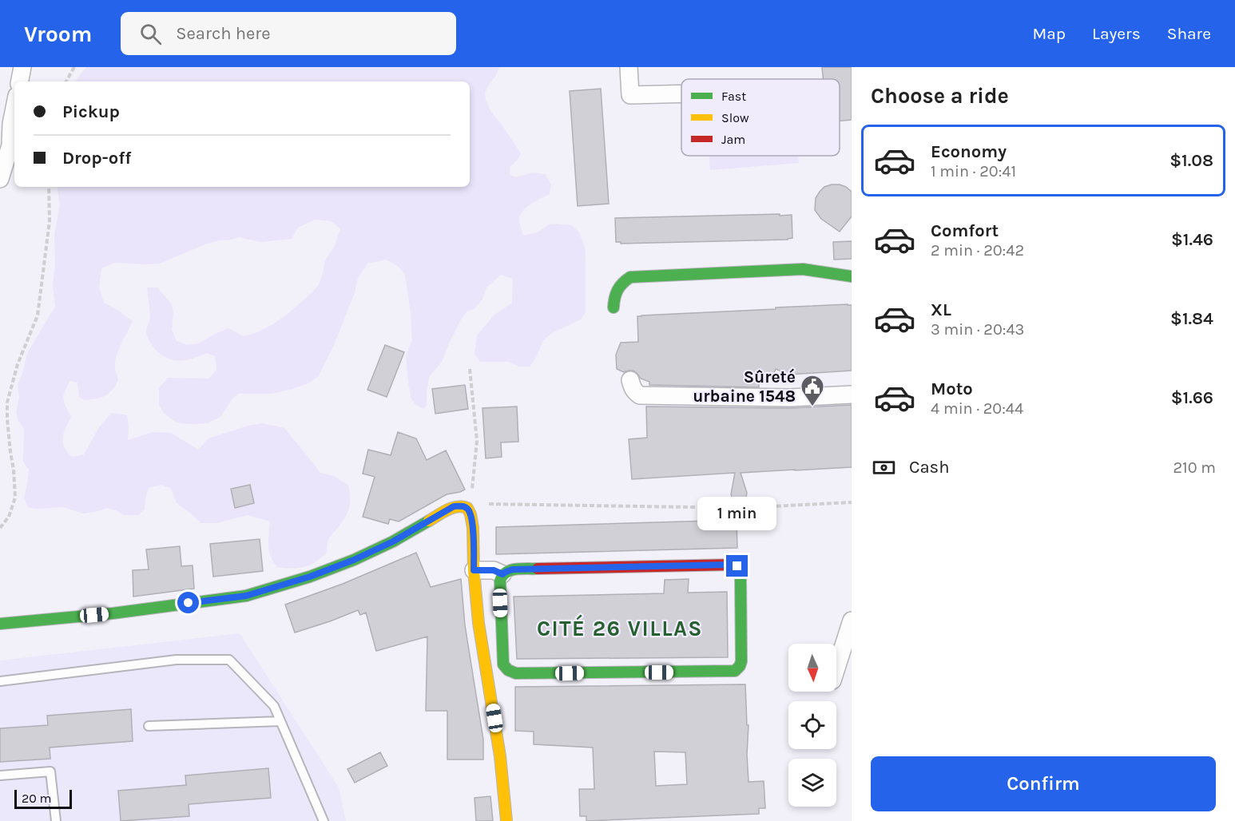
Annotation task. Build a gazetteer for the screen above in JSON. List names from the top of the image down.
{
  "districts": ["CITÉ 26 VILLAS"],
  "places": {
    "public building": ["Sûreté urbaine 1548"]
  },
  "legend": ["Fast", "Slow", "Jam"],
  "scale_bar": "20 m",
  "north": "bottom",
  "page": {
    "header": "Vroom",
    "search": "Search here",
    "nav": ["Map", "Layers", "Share"],
    "heading": "Choose a ride",
    "banner": ["Pickup", "Drop-off"],
    "list": [
      {
        "name": "Economy",
        "note": "1 min · 20:41",
        "value": "$1.08"
      },
      {
        "name": "Comfort",
        "note": "2 min · 20:42",
        "value": "$1.46"
      },
      {
        "name": "XL",
        "note": "3 min · 20:43",
        "value": "$1.84"
      },
      {
        "name": "Moto",
        "note": "4 min · 20:44",
        "value": "$1.66"
      }
    ],
    "pay": ["Cash", "210 m"],
    "bubble": "1 min",
    "buttons": "Confirm",
    "scale": "20 m"
  }
}
